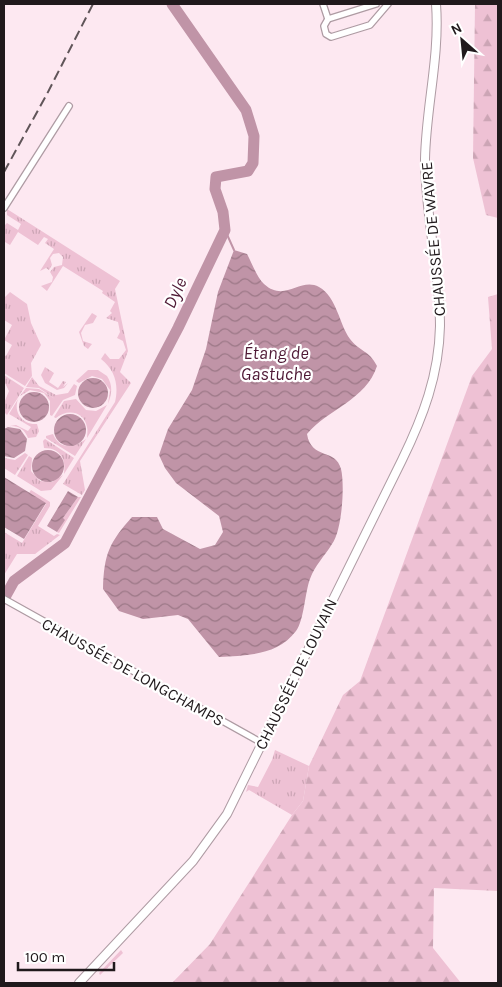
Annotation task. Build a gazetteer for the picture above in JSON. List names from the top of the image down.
{
  "streets": {
    "main road": ["CHAUSSÉE DE WAVRE", "CHAUSSÉE DE LOUVAIN"],
    "street": ["CHAUSSÉE DE LONGCHAMPS"]
  },
  "crossings": [
    ["CHAUSSÉE DE WAVRE", "CHAUSSÉE DE LOUVAIN"],
    ["CHAUSSÉE DE LONGCHAMPS", "CHAUSSÉE DE LOUVAIN"]
  ],
  "water": ["Dyle", "Étang de Gastuche"],
  "scale_bar": "100 m",
  "north": "top left"
}
